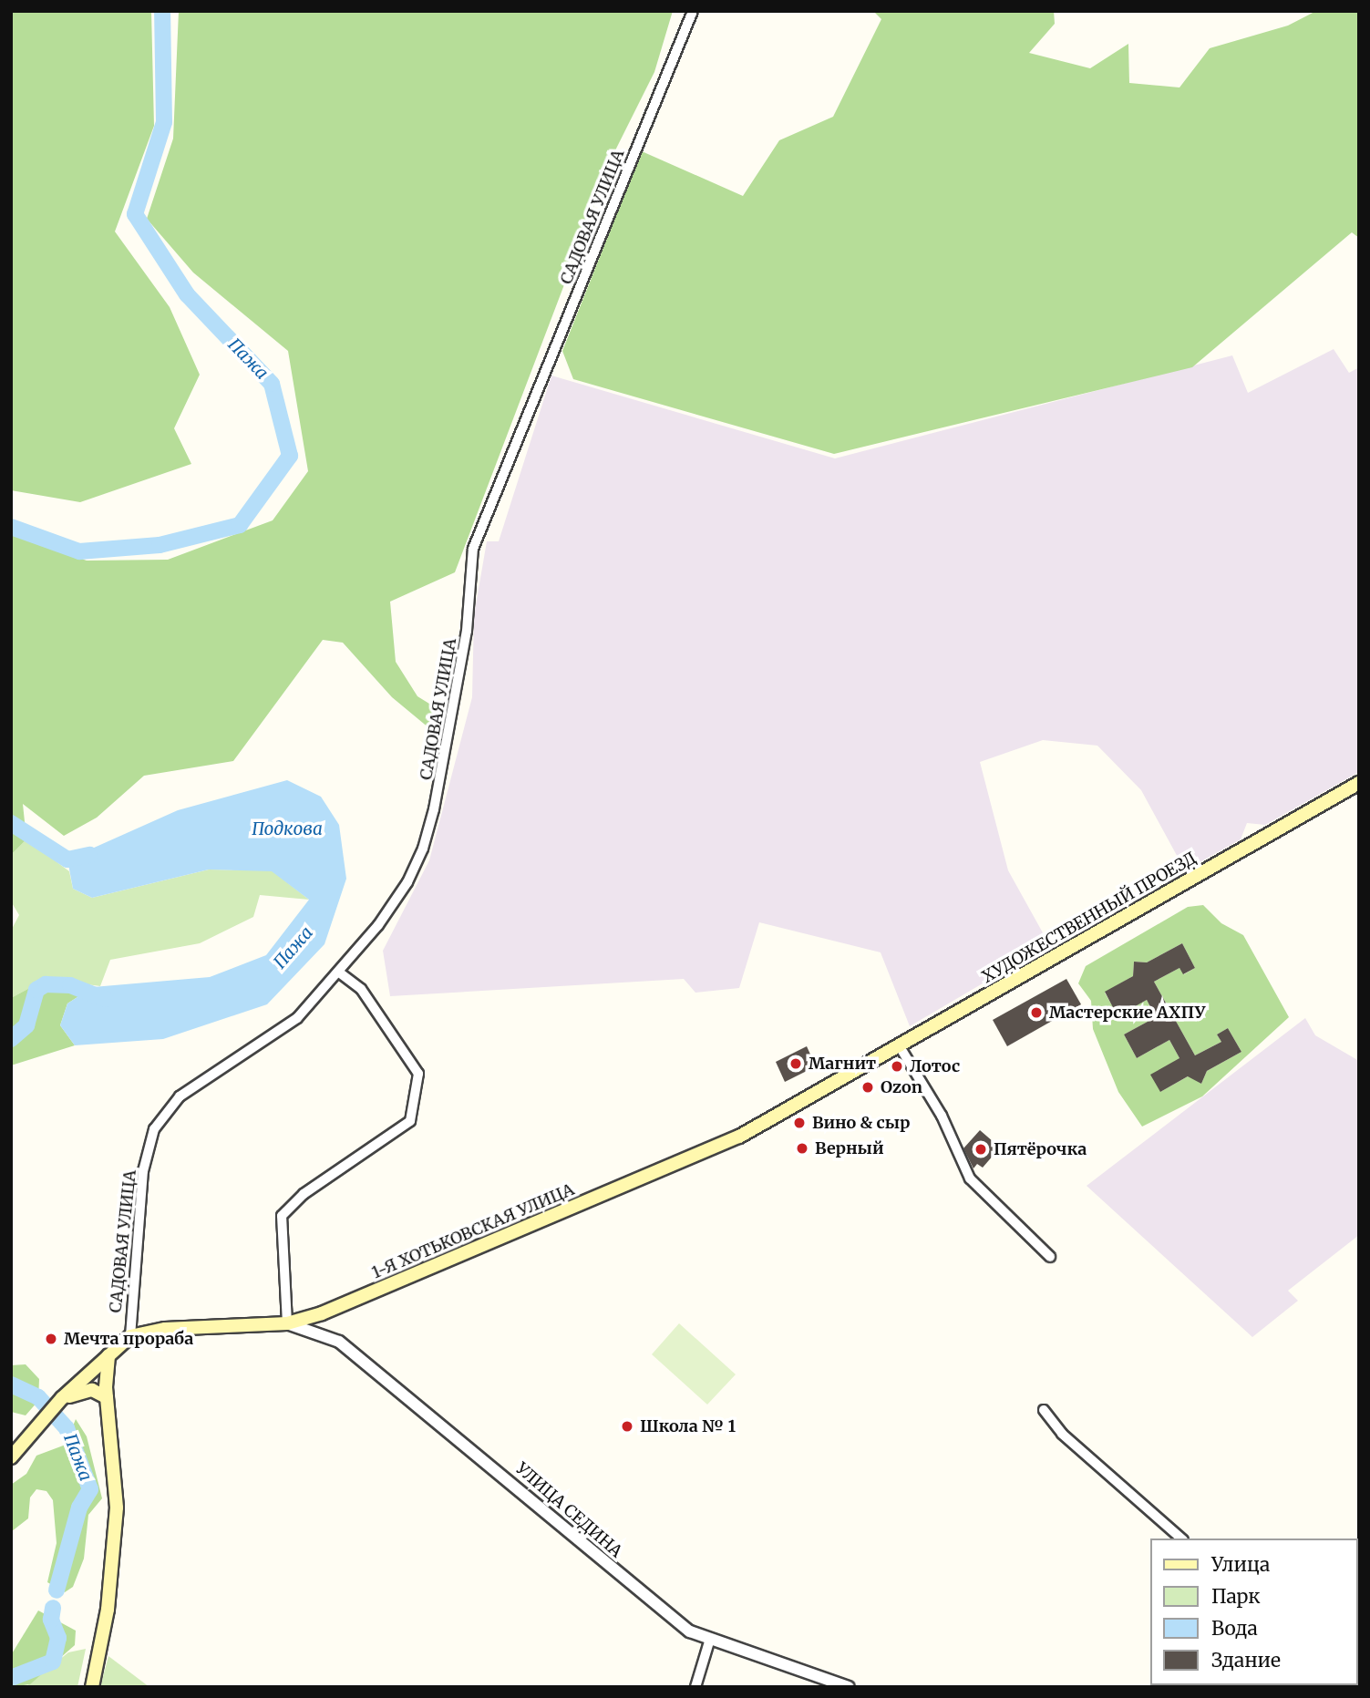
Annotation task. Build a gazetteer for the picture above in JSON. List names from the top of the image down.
{
  "streets": {
    "main road": ["ХУДОЖЕСТВЕННЫЙ ПРОЕЗД", "1-Я ХОТЬКОВСКАЯ УЛИЦА"],
    "street": ["САДОВАЯ УЛИЦА", "УЛИЦА СЕДИНА"]
  },
  "crossings": [
    ["САДОВАЯ УЛИЦА", "1-Я ХОТЬКОВСКАЯ УЛИЦА"],
    ["ХУДОЖЕСТВЕННЫЙ ПРОЕЗД", "1-Я ХОТЬКОВСКАЯ УЛИЦА"],
    ["1-Я ХОТЬКОВСКАЯ УЛИЦА", "УЛИЦА СЕДИНА"]
  ],
  "water": ["Пажа", "Подкова"],
  "places": [
    "Мастерские АХПУ",
    "Магнит",
    "Лотос",
    "Ozon",
    "Вино & сыр",
    "Верный",
    "Пятёрочка",
    "Мечта прораба",
    "Школа № 1"
  ],
  "legend": [
    "Улица",
    "Парк",
    "Вода",
    "Здание"
  ]
}
